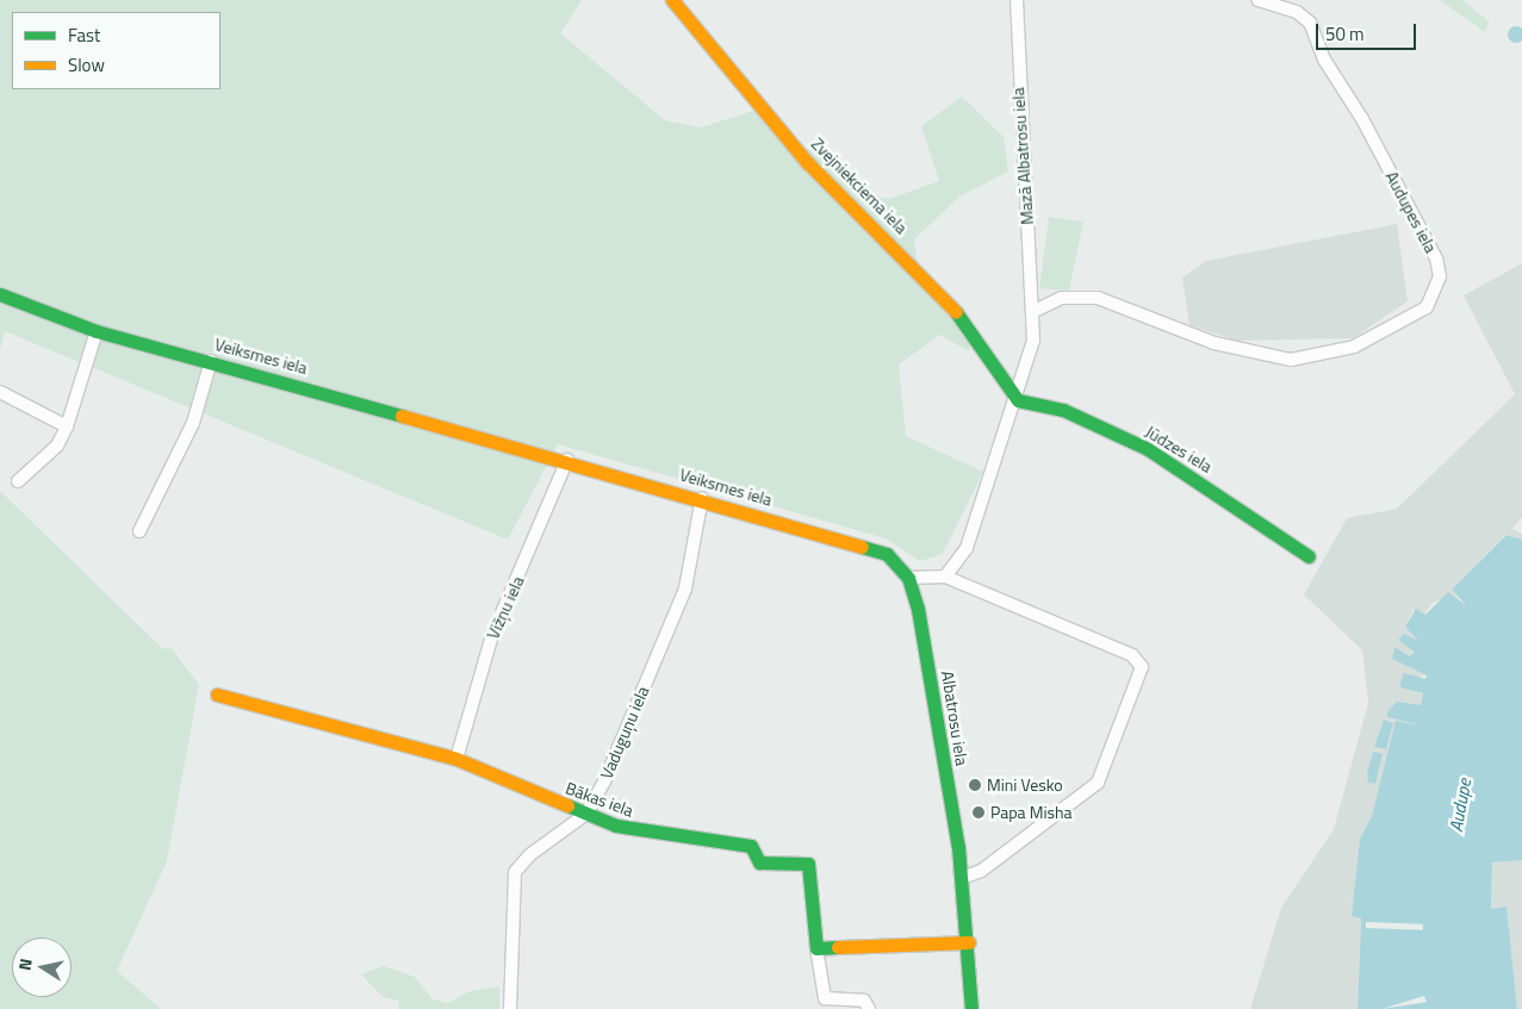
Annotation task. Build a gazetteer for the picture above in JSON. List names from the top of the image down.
{
  "streets": {
    "street": [
      "Mazā Albatrosu iela",
      "Zvejniekciema iela",
      "Audupes iela",
      "Veiksmes iela",
      "Jūdzes iela",
      "Vižņu iela",
      "Albatrosu iela",
      "Vaduguņu iela",
      "Bākas iela"
    ]
  },
  "crossings": [
    ["Mazā Albatrosu iela", "Audupes iela"],
    ["Zvejniekciema iela", "Jūdzes iela"],
    ["Veiksmes iela", "Vižņu iela"],
    ["Veiksmes iela", "Albatrosu iela"],
    ["Veiksmes iela", "Vaduguņu iela"],
    ["Vižņu iela", "Bākas iela"],
    ["Vaduguņu iela", "Bākas iela"]
  ],
  "water": ["Audupe"],
  "places": ["Mini Vesko", "Papa Misha"],
  "legend": ["Fast", "Slow"],
  "scale_bar": "50 m",
  "north": "left"
}
